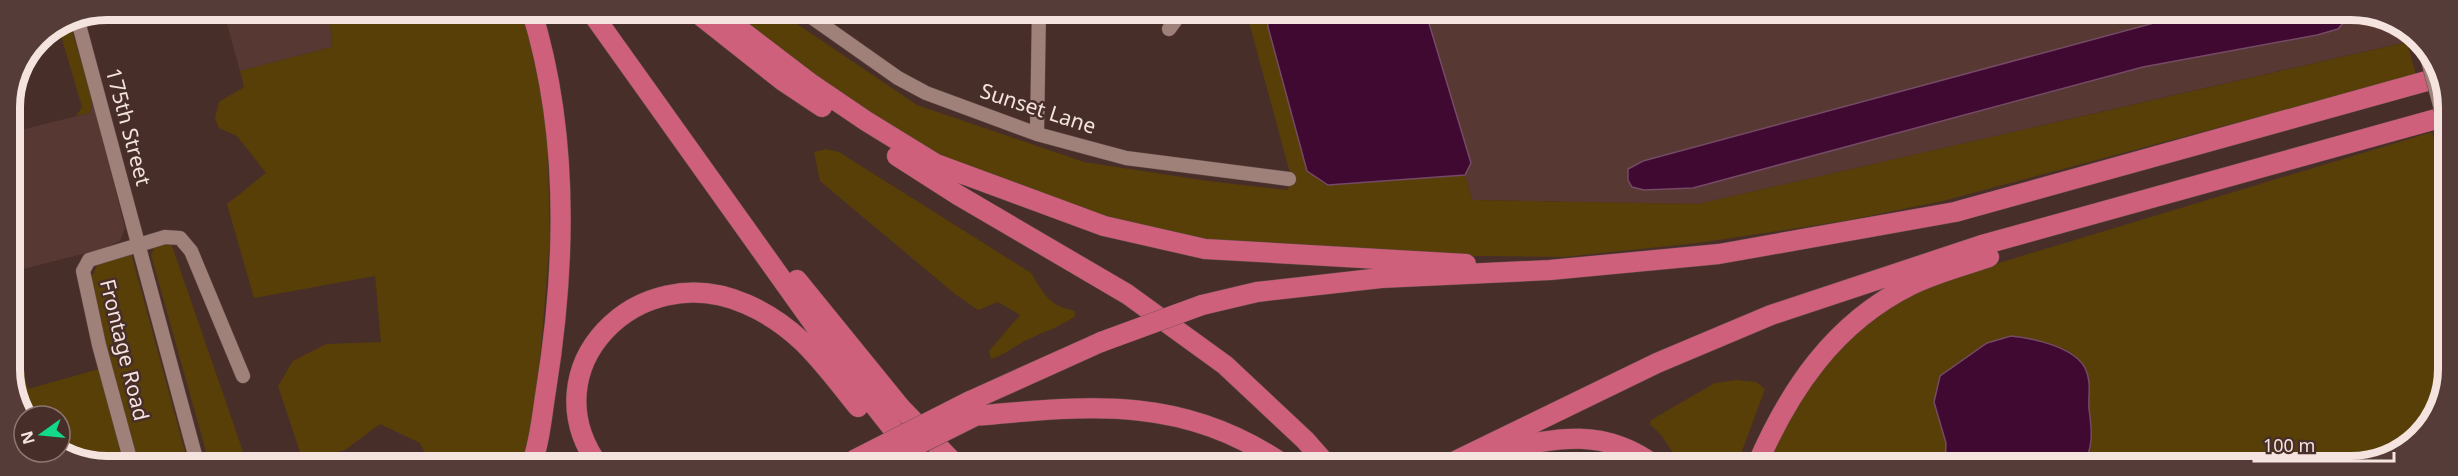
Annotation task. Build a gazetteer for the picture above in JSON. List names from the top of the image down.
{
  "streets": {
    "street": ["Sunset Lane", "175th Street", "Frontage Road"]
  },
  "crossings": [
    ["175th Street", "Frontage Road"]
  ],
  "scale_bar": "100 m",
  "north": "left"
}
